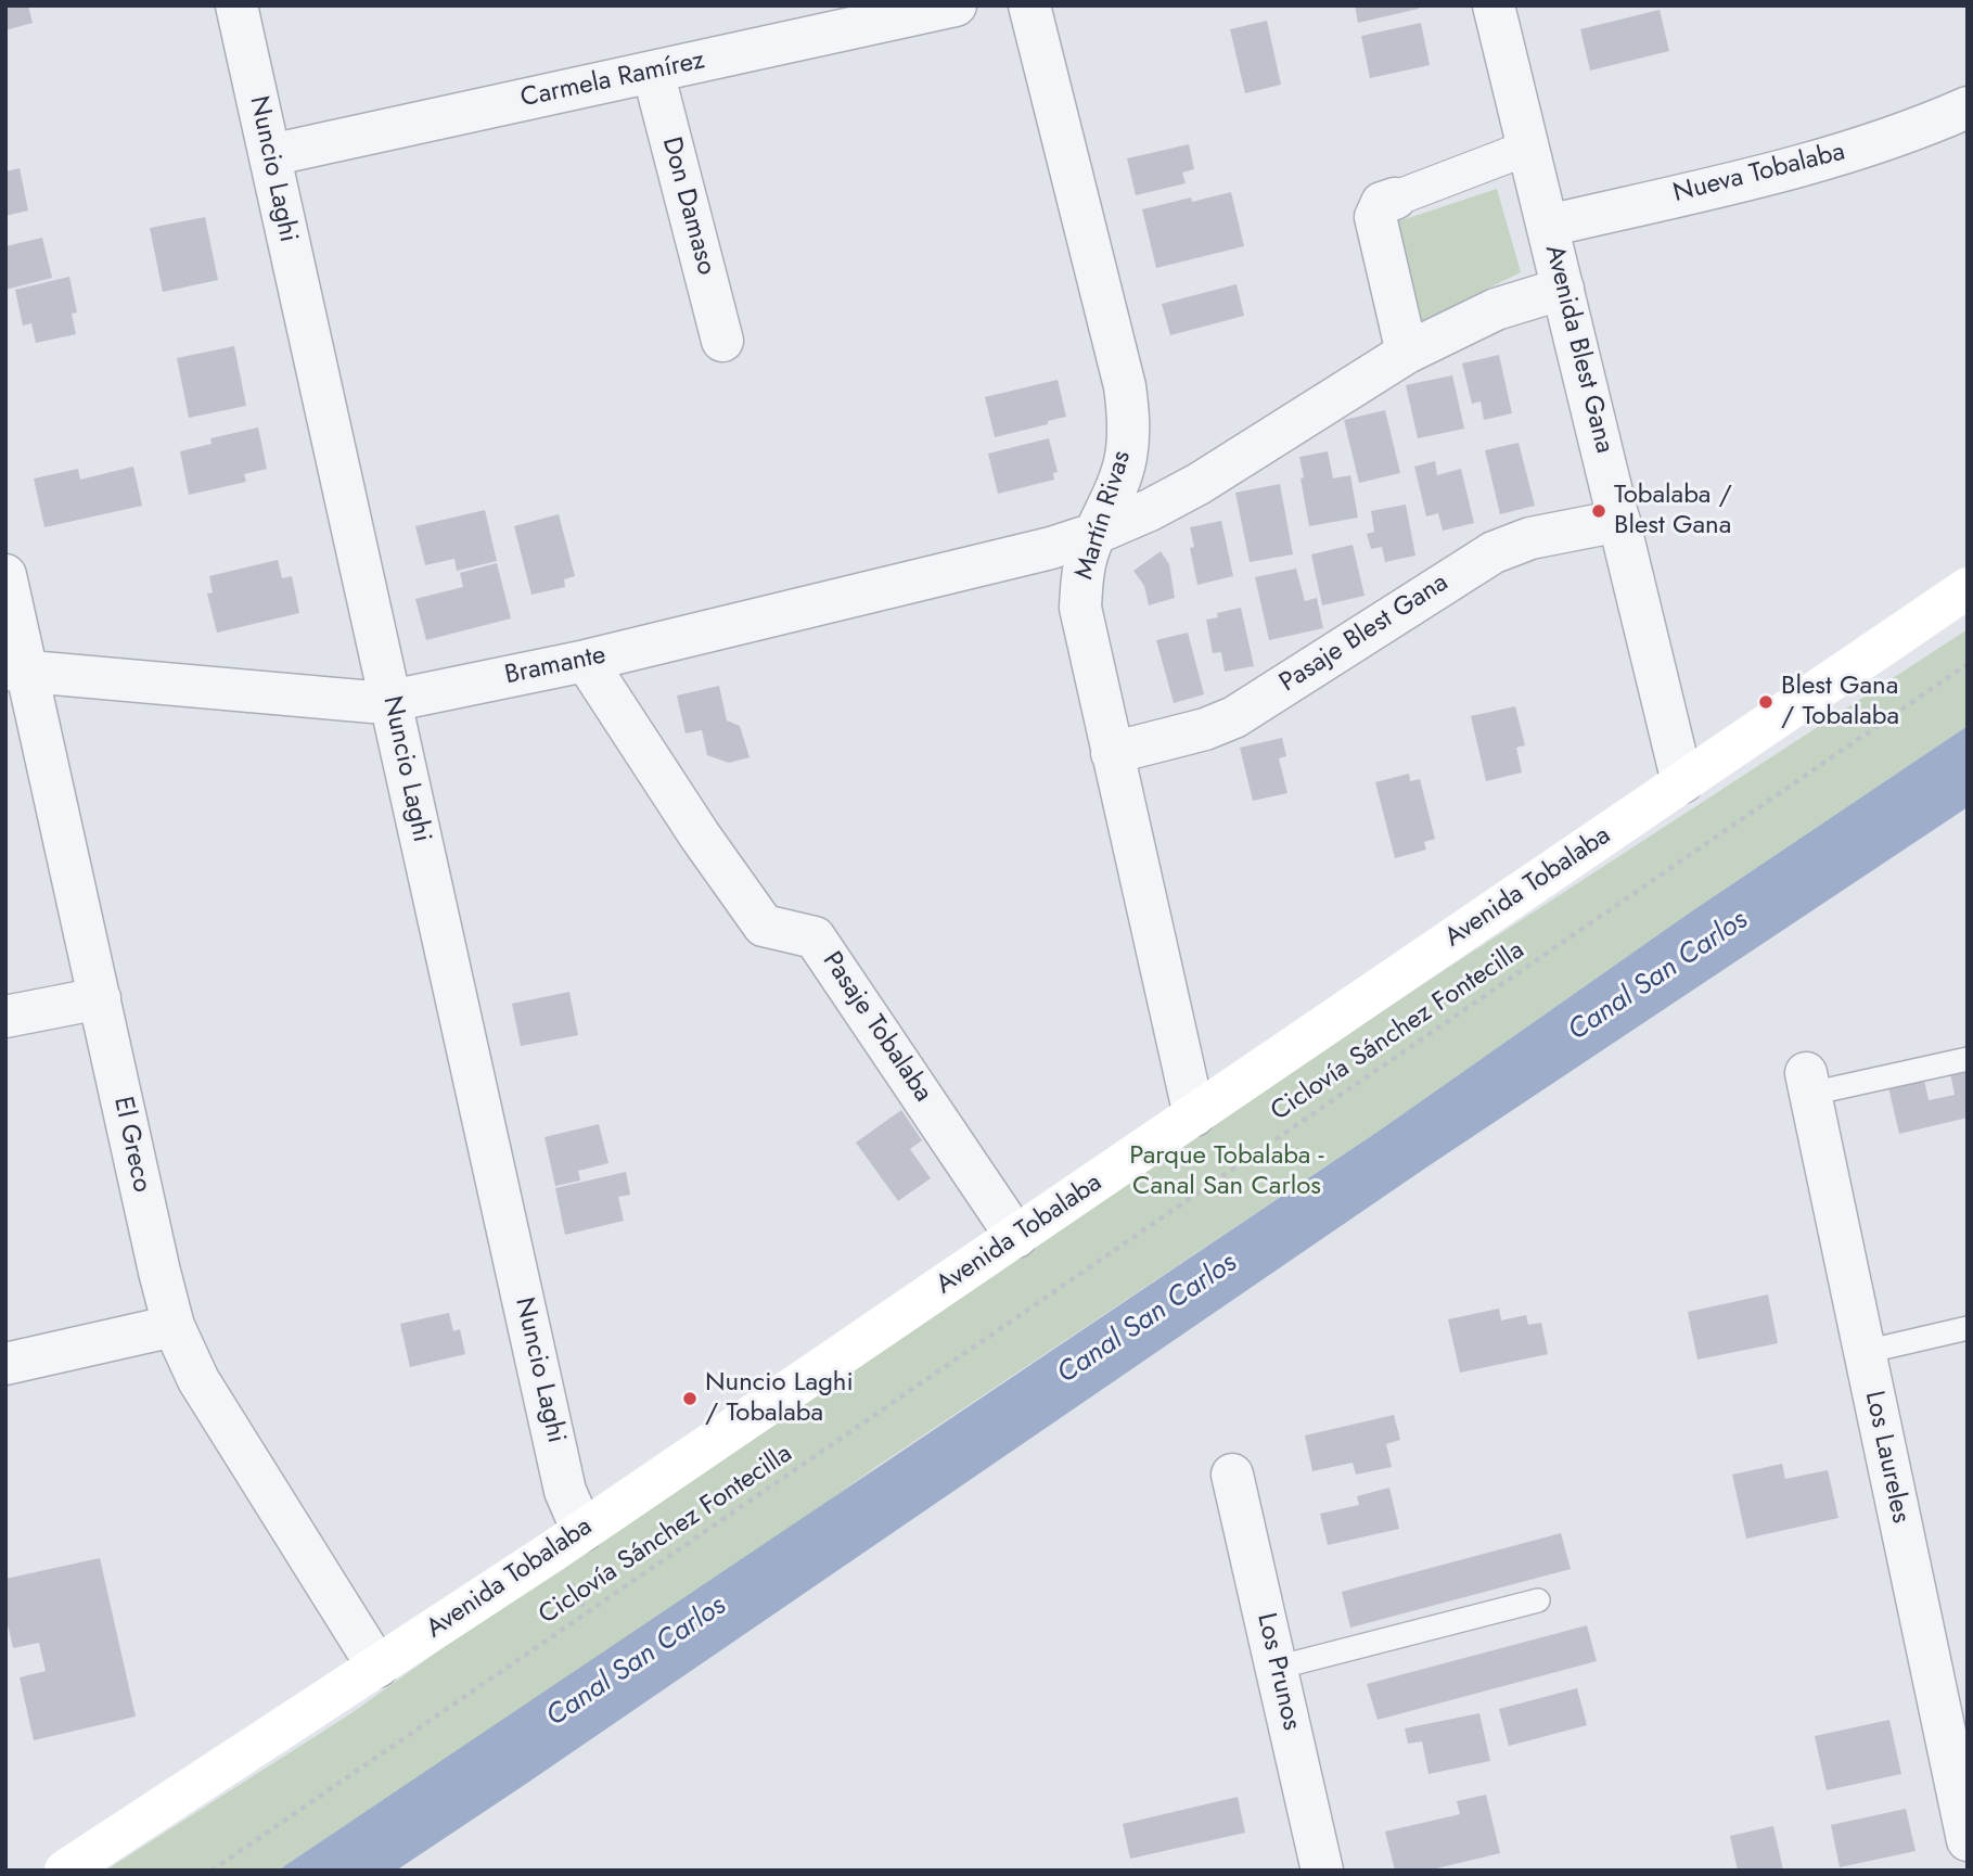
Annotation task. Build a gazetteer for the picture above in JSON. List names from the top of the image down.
{
  "streets": {
    "main road": ["Avenida Tobalaba"],
    "street": [
      "Carmela Ramírez",
      "Nuncio Laghi",
      "Nueva Tobalaba",
      "Don Damaso",
      "Avenida Blest Gana",
      "Martín Rivas",
      "Pasaje Blest Gana",
      "Bramante",
      "Pasaje Tobalaba",
      "El Greco",
      "Los Laureles",
      "Los Prunos"
    ],
    "path": ["Ciclovía Sánchez Fontecilla"]
  },
  "crossings": [
    ["Carmela Ramírez", "Nuncio Laghi"],
    ["Carmela Ramírez", "Don Damaso"],
    ["Nuncio Laghi", "Bramante"],
    ["Nuncio Laghi", "Avenida Tobalaba"],
    ["Nueva Tobalaba", "Avenida Blest Gana"],
    ["Avenida Blest Gana", "Pasaje Blest Gana"],
    ["Avenida Blest Gana", "Avenida Tobalaba"],
    ["Martín Rivas", "Pasaje Blest Gana"],
    ["Martín Rivas", "Bramante"],
    ["Martín Rivas", "Avenida Tobalaba"],
    ["Bramante", "Pasaje Tobalaba"],
    ["Bramante", "El Greco"],
    ["Avenida Tobalaba", "Pasaje Tobalaba"],
    ["Avenida Tobalaba", "El Greco"]
  ],
  "water": ["Canal San Carlos"],
  "parks": ["Parque Tobalaba - Canal San Carlos"],
  "places": ["Tobalaba / Blest Gana", "Blest Gana / Tobalaba", "Nuncio Laghi / Tobalaba"]
}
